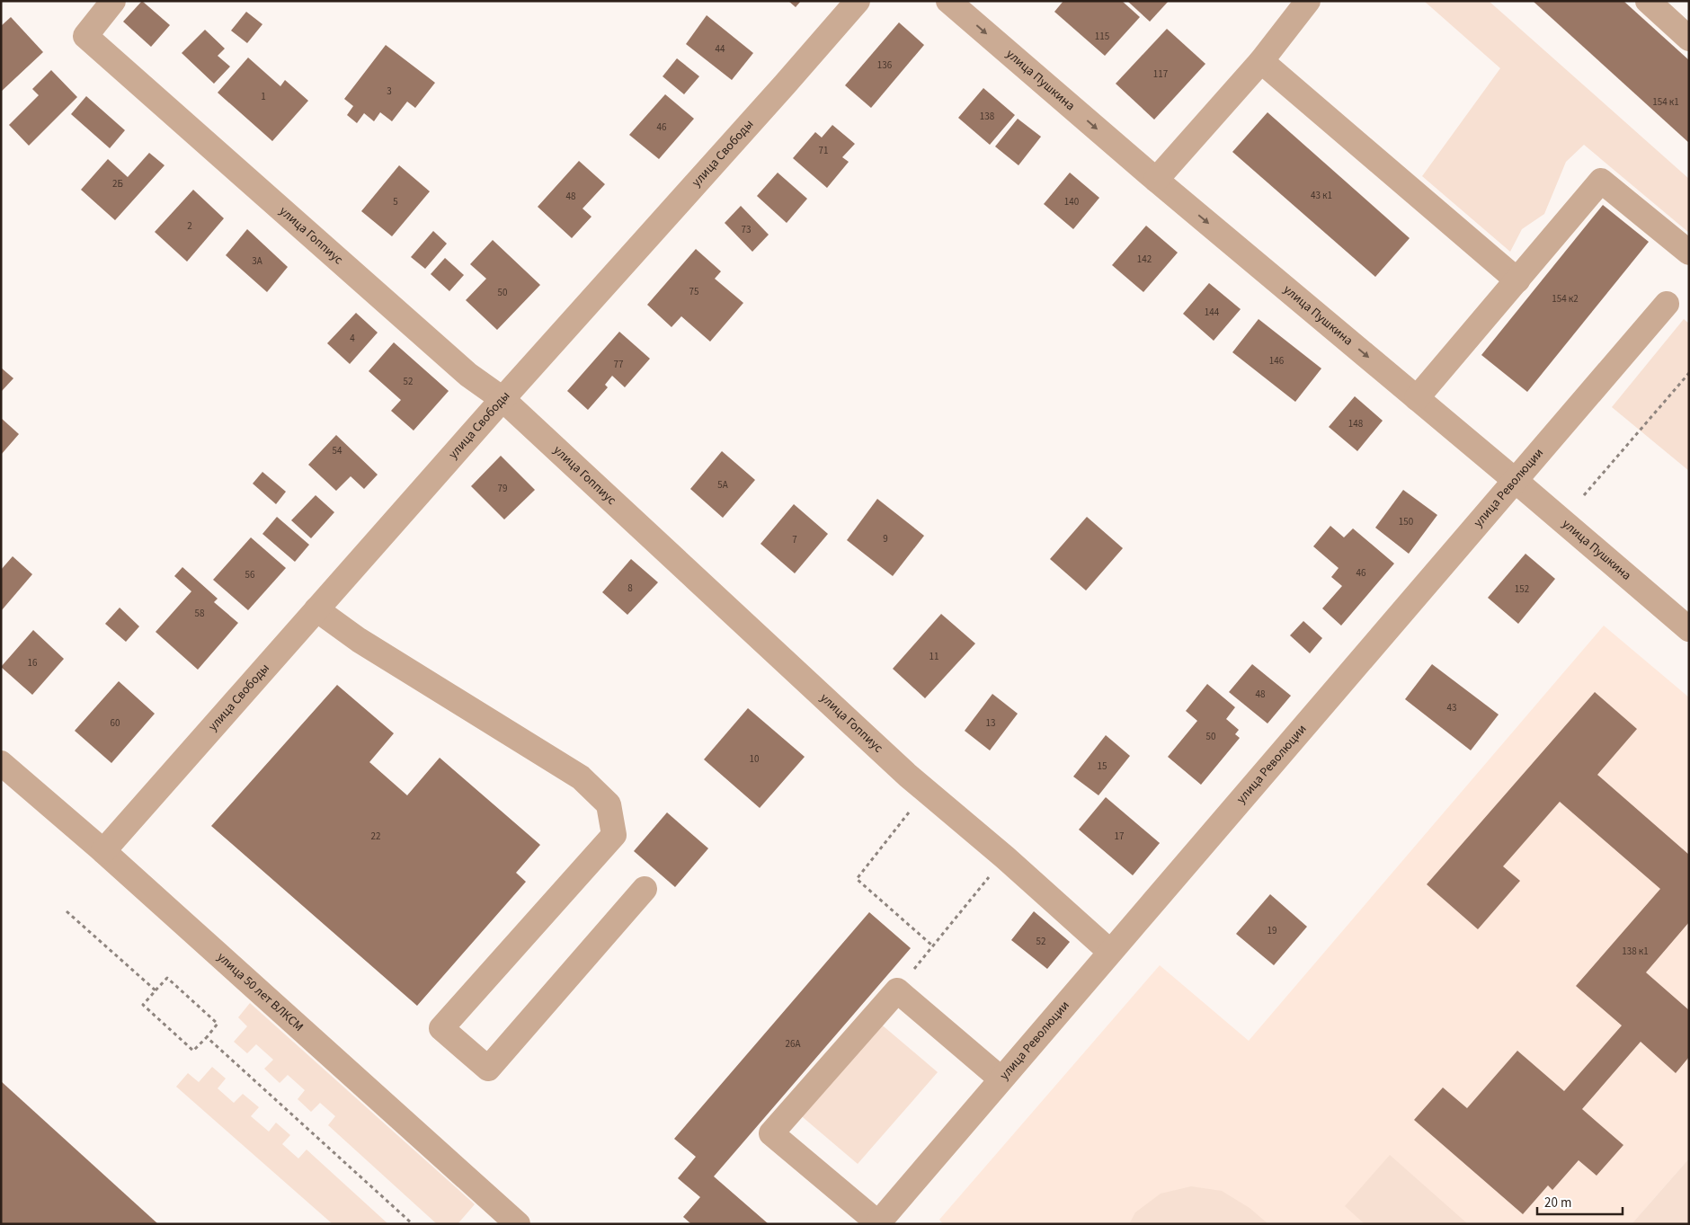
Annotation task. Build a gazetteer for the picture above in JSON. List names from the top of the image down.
{
  "streets": {
    "street": [
      "улица Пушкина",
      "улица Свободы",
      "улица Гоппиус",
      "улица Революции",
      "улица 50 лет ВЛКСМ"
    ]
  },
  "crossings": [
    ["улица Пушкина", "улица Революции"],
    ["улица Свободы", "улица Гоппиус"],
    ["улица Свободы", "улица 50 лет ВЛКСМ"],
    ["улица Гоппиус", "улица Революции"]
  ],
  "house_numbers": [
    "115",
    "44",
    "136",
    "117",
    "3",
    "1",
    "154 к1",
    "138",
    "46",
    "71",
    "2Б",
    "43 к1",
    "48",
    "5",
    "140",
    "2",
    "73",
    "142",
    "3А",
    "75",
    "50",
    "154 к2",
    "144",
    "4",
    "146",
    "77",
    "52",
    "148",
    "54",
    "5А",
    "79",
    "150",
    "9",
    "7",
    "46",
    "56",
    "8",
    "152",
    "58",
    "11",
    "16",
    "48",
    "43",
    "60",
    "13",
    "50",
    "10",
    "15",
    "22",
    "17",
    "19",
    "52",
    "138 к1",
    "26А"
  ],
  "scale_bar": "20 m"
}
